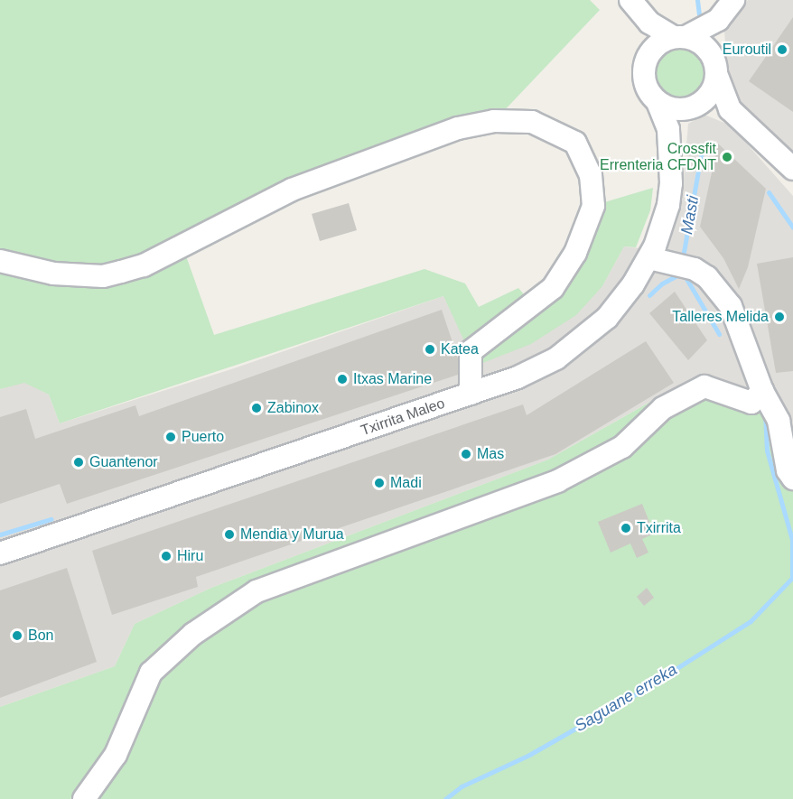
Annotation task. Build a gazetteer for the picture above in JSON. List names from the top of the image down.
{
  "streets": {
    "street": ["Txirrita Maleo"]
  },
  "water": ["Masti", "Saguane erreka"],
  "places": [
    "Euroutil",
    "Crossfit Errenteria CFDNT",
    "Talleres Melida",
    "Katea",
    "Itxas Marine",
    "Zabinox",
    "Puerto",
    "Mas",
    "Guantenor",
    "Madi",
    "Txirrita",
    "Mendia y Murua",
    "Hiru",
    "Bon"
  ]
}
